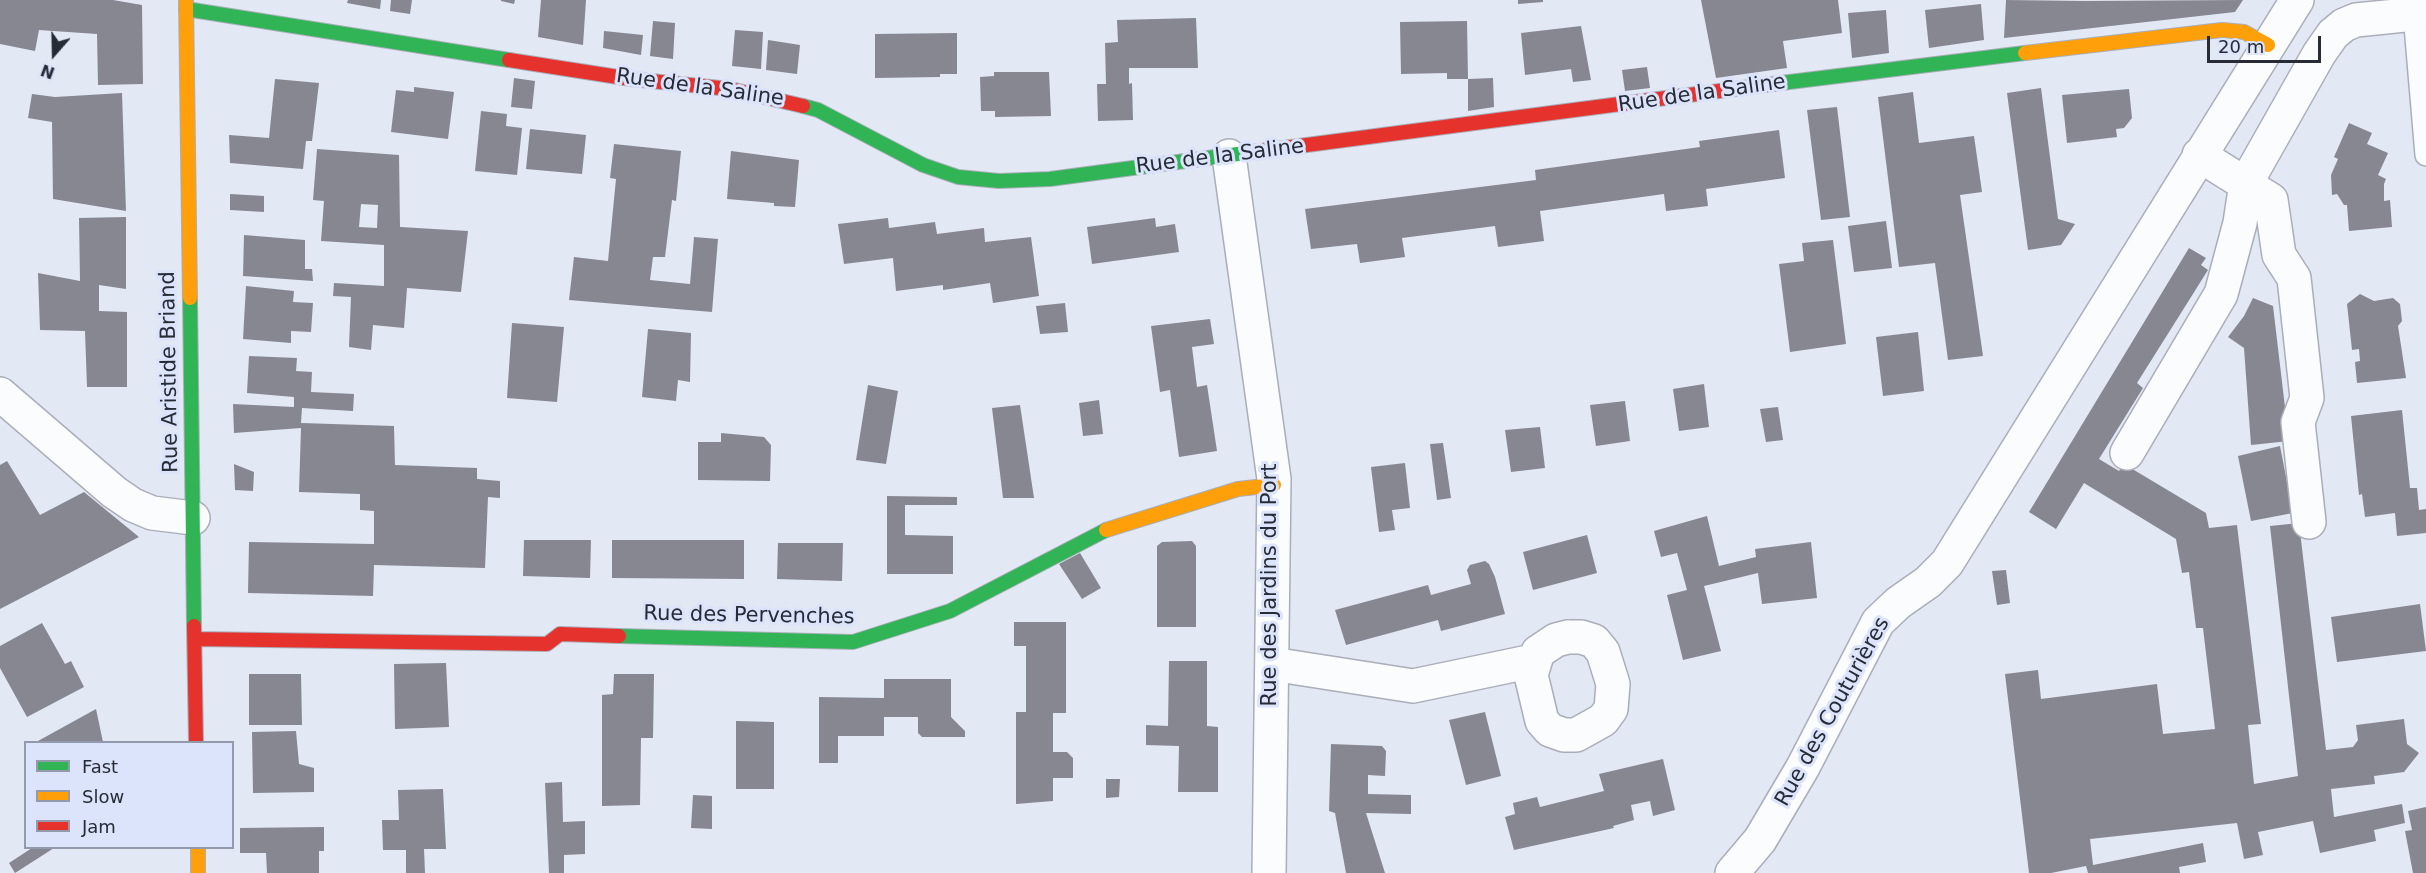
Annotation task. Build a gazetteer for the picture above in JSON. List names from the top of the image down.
{
  "streets": {
    "street": [
      "Rue de la Saline",
      "Rue Aristide Briand",
      "Rue des Jardins du Port",
      "Rue des Pervenches",
      "Rue des Couturières"
    ]
  },
  "crossings": [
    ["Rue de la Saline", "Rue Aristide Briand"],
    ["Rue de la Saline", "Rue des Jardins du Port"],
    ["Rue de la Saline", "Rue des Couturières"],
    ["Rue Aristide Briand", "Rue des Pervenches"],
    ["Rue des Jardins du Port", "Rue des Pervenches"]
  ],
  "legend": ["Fast", "Slow", "Jam"],
  "scale_bar": "20 m",
  "north": "bottom"
}
